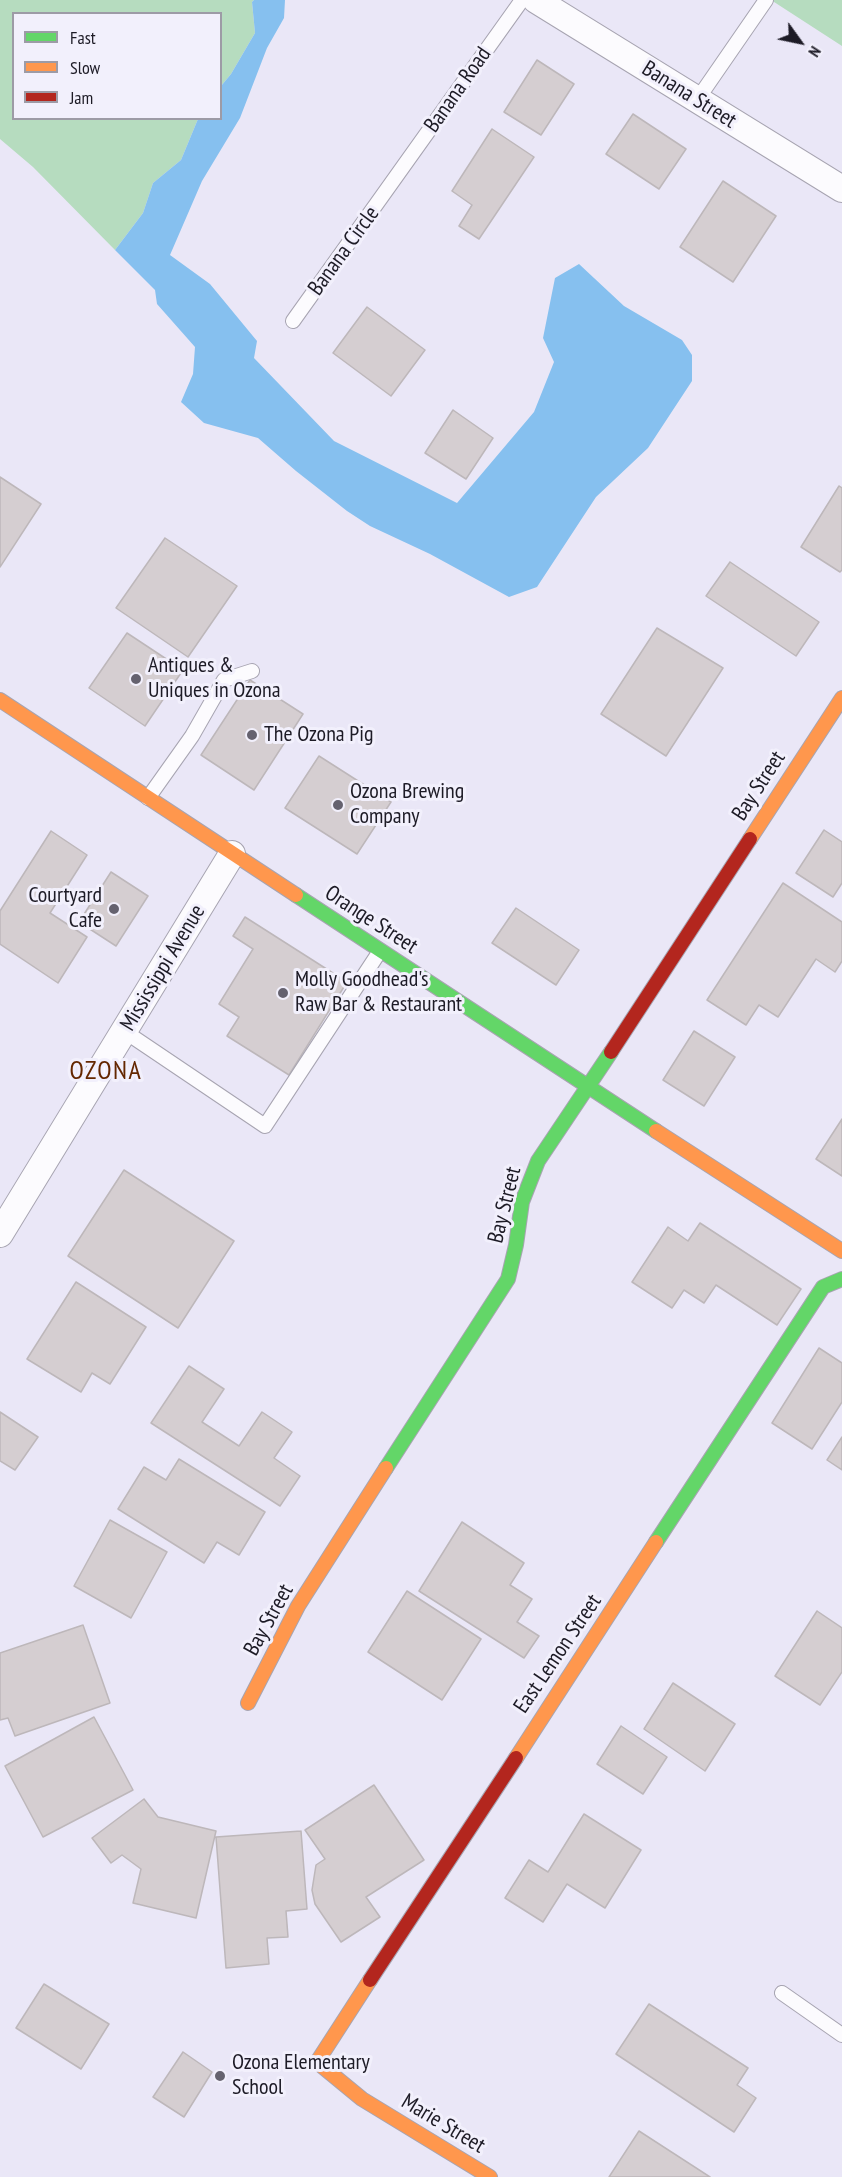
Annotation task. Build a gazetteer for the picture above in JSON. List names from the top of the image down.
{
  "streets": {
    "street": [
      "Banana Street",
      "Bay Street",
      "Orange Street",
      "Mississippi Avenue",
      "East Lemon Street",
      "Marie Street"
    ],
    "lane": ["Banana Road", "Banana Circle"]
  },
  "crossings": [
    ["Banana Road", "Banana Circle"],
    ["Bay Street", "Orange Street"],
    ["Orange Street", "Mississippi Avenue"],
    ["East Lemon Street", "Marie Street"]
  ],
  "districts": ["OZONA"],
  "places": [
    "Antiques & Uniques in Ozona",
    "The Ozona Pig",
    "Ozona Brewing Company",
    "Courtyard Cafe",
    "Molly Goodhead's Raw Bar & Restaurant",
    "Ozona Elementary School"
  ],
  "legend": ["Fast", "Slow", "Jam"],
  "north": "bottom right"
}
